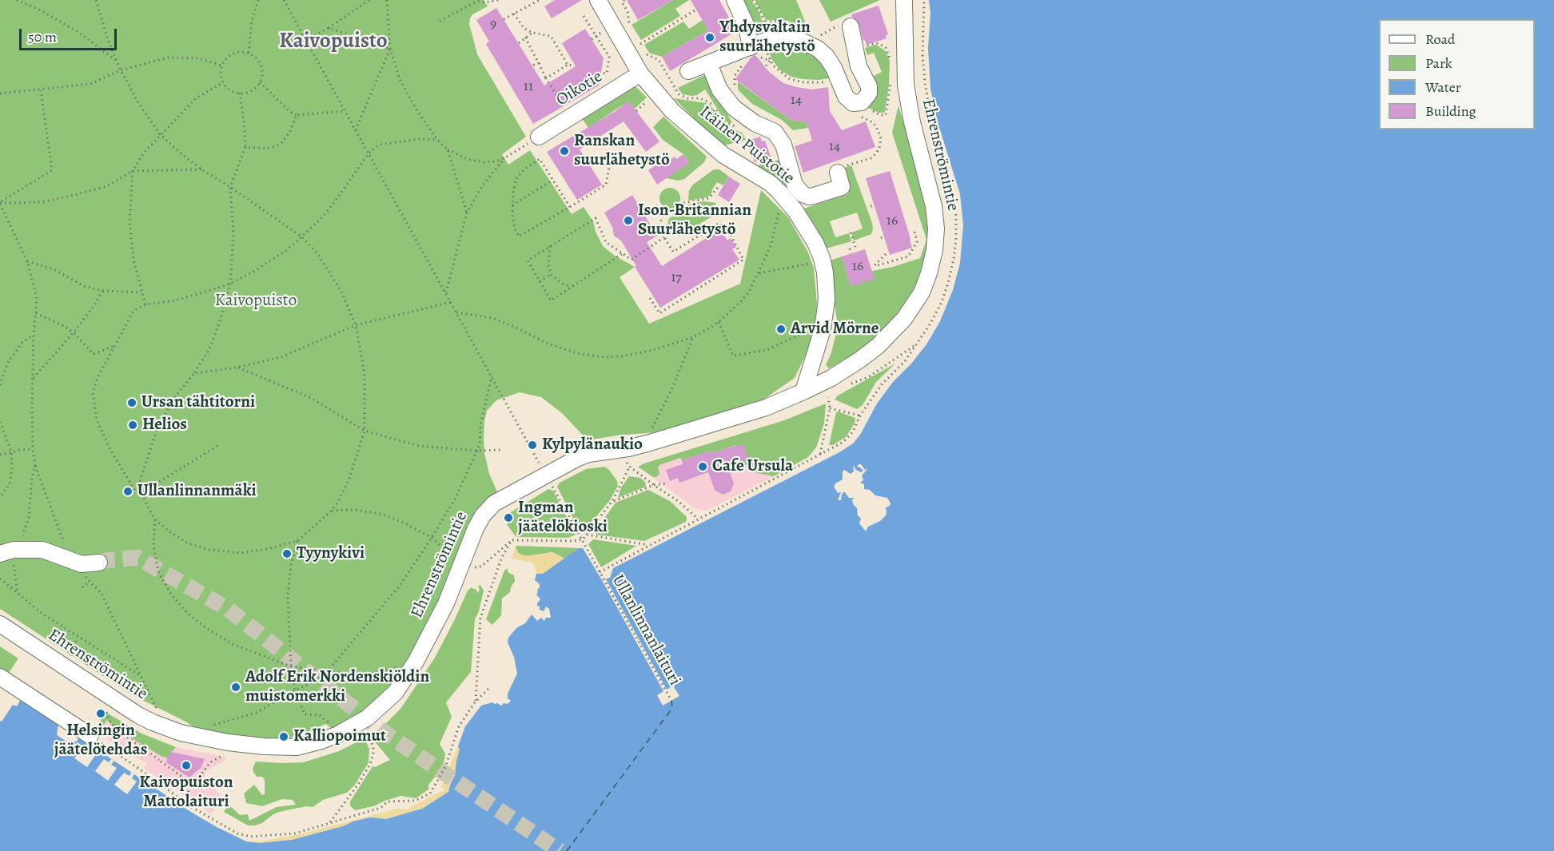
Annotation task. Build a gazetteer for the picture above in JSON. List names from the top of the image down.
{
  "streets": {
    "street": ["Oikotie", "Itäinen Puistotie", "Ehrenströmintie"],
    "path": ["Ullanlinnanlaituri"]
  },
  "crossings": [
    ["Oikotie", "Itäinen Puistotie"],
    ["Itäinen Puistotie", "Ehrenströmintie"],
    ["Ehrenströmintie", "Ullanlinnanlaituri"]
  ],
  "districts": ["Kaivopuisto"],
  "parks": ["Kaivopuisto"],
  "places": [
    "Yhdysvaltain suurlähetystö",
    "Ranskan suurlähetystö",
    "Ison-Britannian Suurlähetystö",
    "Arvid Mörne",
    "Ursan tähtitorni",
    "Helios",
    "Kylpylänaukio",
    "Cafe Ursula",
    "Ullanlinnanmäki",
    "Ingman jäätelökioski",
    "Tyynykivi",
    "Adolf Erik Nordenskiöldin muistomerkki",
    "Helsingin jäätelötehdas",
    "Kalliopoimut",
    "Kaivopuiston Mattolaituri"
  ],
  "house_numbers": [
    "9",
    "11",
    "14",
    "14",
    "16",
    "16",
    "17"
  ],
  "legend": [
    "Road",
    "Park",
    "Water",
    "Building"
  ],
  "scale_bar": "50 m"
}
